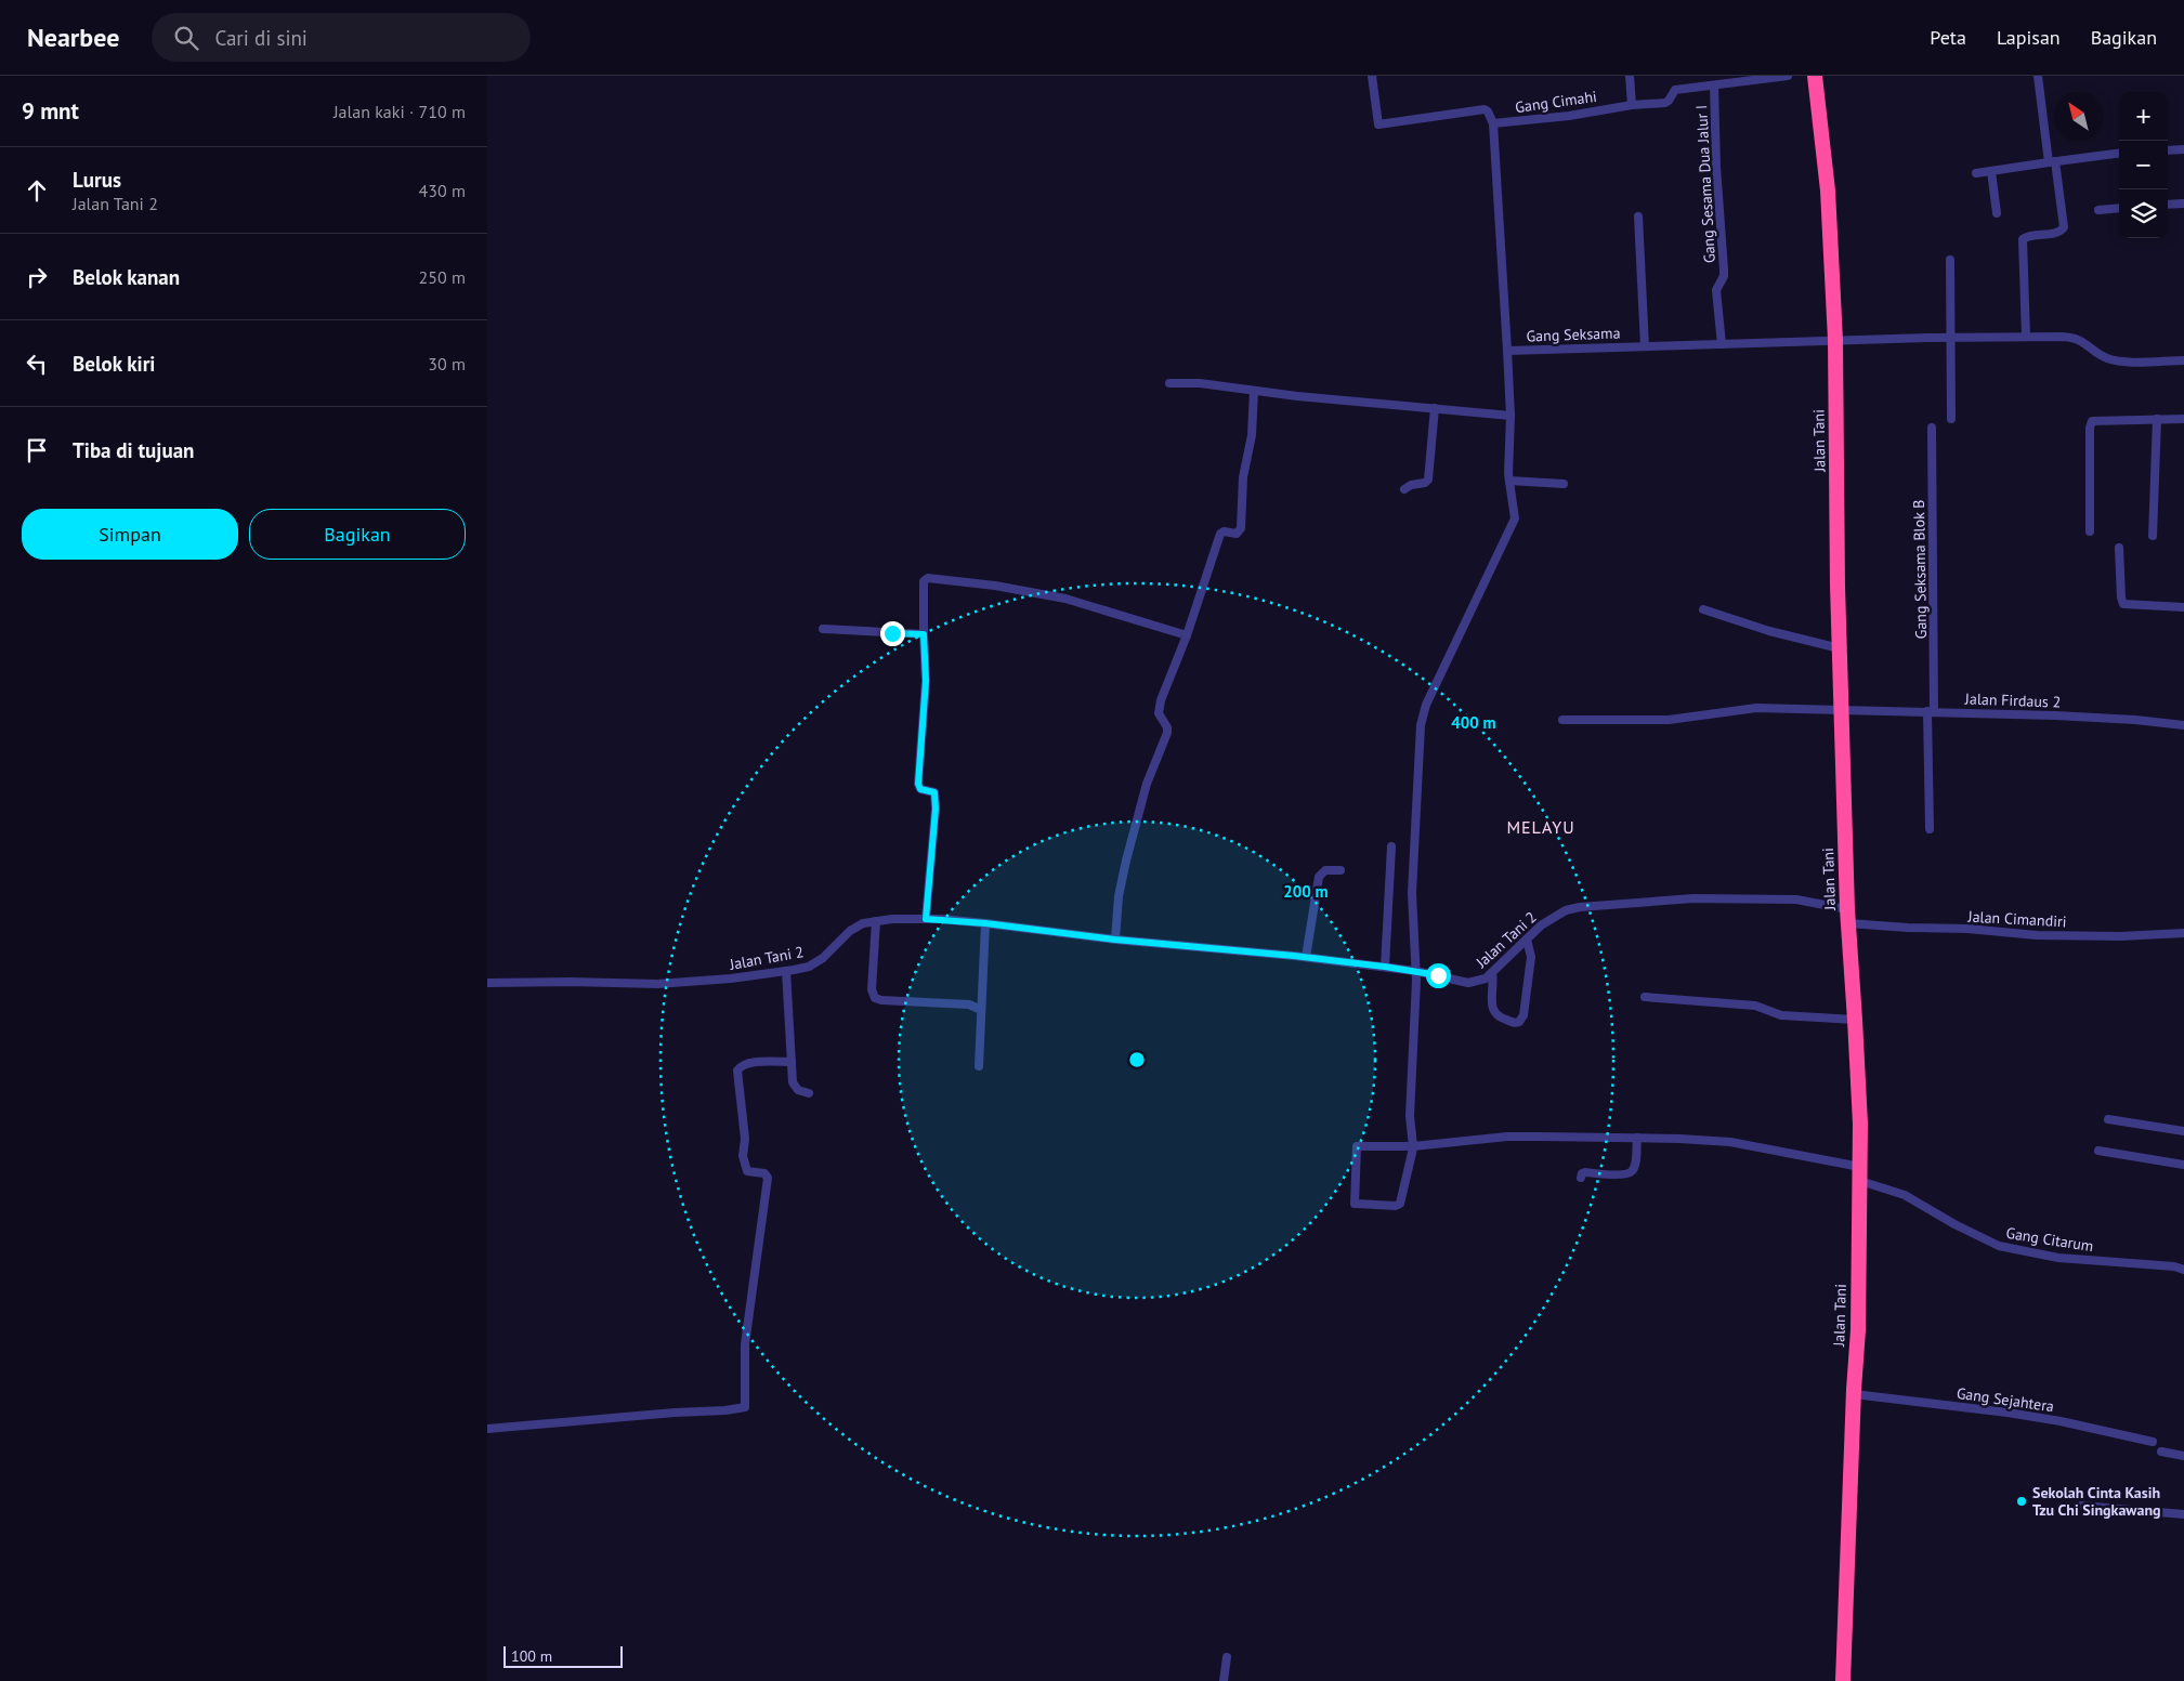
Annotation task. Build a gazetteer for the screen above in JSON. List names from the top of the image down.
{
  "streets": {
    "highway": ["Jalan Tani"],
    "street": [
      "Gang Cimahi",
      "Gang Sesama Dua Jalur I",
      "Gang Seksama",
      "Gang Seksama Blok B",
      "Jalan Firdaus 2",
      "Jalan Cimandiri",
      "Jalan Tani 2",
      "Gang Citarum",
      "Gang Sejahtera"
    ]
  },
  "crossings": [
    ["Gang Cimahi", "Gang Sesama Dua Jalur I"],
    ["Gang Cimahi", "Gang Seksama"],
    ["Gang Sesama Dua Jalur I", "Gang Seksama"],
    ["Gang Seksama", "Jalan Tani"],
    ["Jalan Tani", "Jalan Firdaus 2"],
    ["Jalan Tani", "Jalan Cimandiri"],
    ["Jalan Tani", "Jalan Tani 2"],
    ["Jalan Tani", "Gang Citarum"],
    ["Jalan Tani", "Gang Sejahtera"],
    ["Gang Seksama Blok B", "Jalan Firdaus 2"],
    ["Jalan Cimandiri", "Jalan Tani 2"]
  ],
  "districts": ["MELAYU"],
  "places": ["Sekolah Cinta Kasih Tzu Chi Singkawang"],
  "scale_bar": "100 m",
  "north": "top left",
  "page": {
    "header": "Nearbee",
    "search": "Cari di sini",
    "nav": ["Peta", "Lapisan", "Bagikan"],
    "heading": ["9 mnt", "Jalan kaki · 710 m"],
    "map_buttons": ["+", "−"],
    "list": [
      ["Lurus", "Jalan Tani 2", "430 m"],
      ["Belok kanan", "250 m"],
      ["Belok kiri", "30 m"],
      "Tiba di tujuan"
    ],
    "buttons": ["Simpan", "Bagikan"],
    "scale": "100 m"
  },
  "rings": ["400 m", "200 m"]
}
